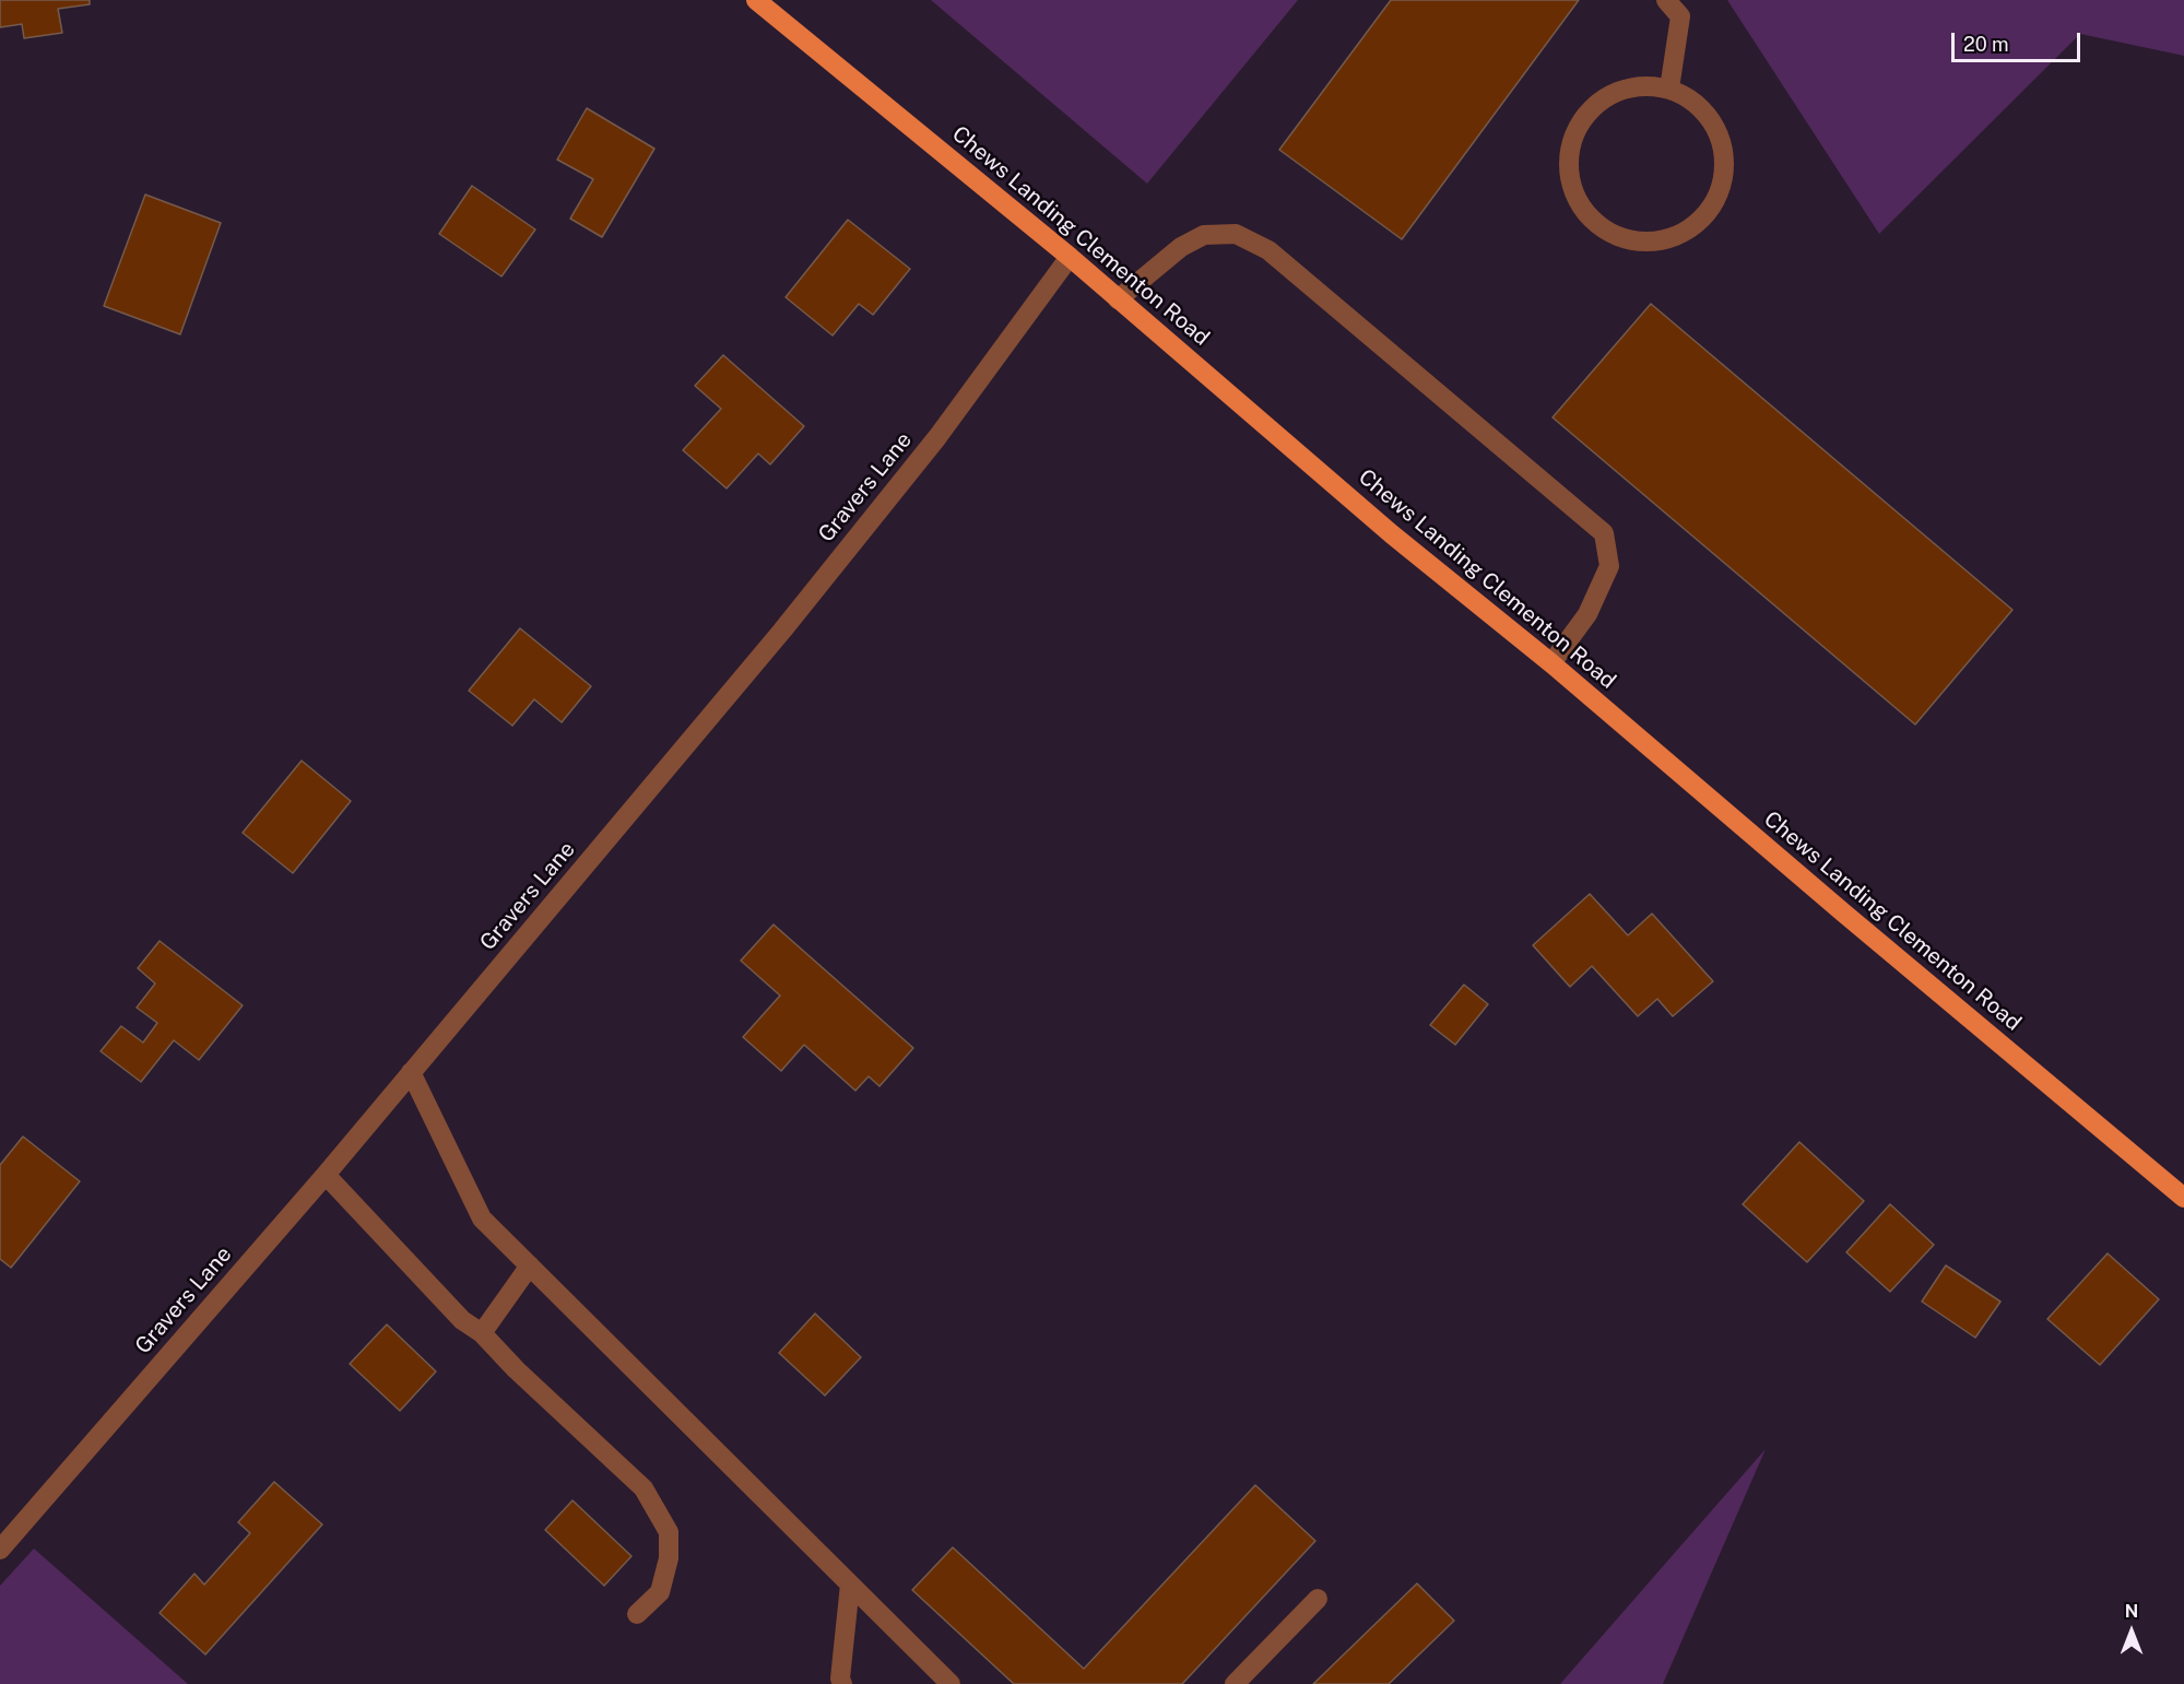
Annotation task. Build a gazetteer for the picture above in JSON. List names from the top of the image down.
{
  "streets": {
    "main road": ["Chews Landing Clementon Road"],
    "street": ["Gravers Lane"]
  },
  "crossings": [
    ["Chews Landing Clementon Road", "Gravers Lane"]
  ],
  "scale_bar": "20 m",
  "north": "top"
}
